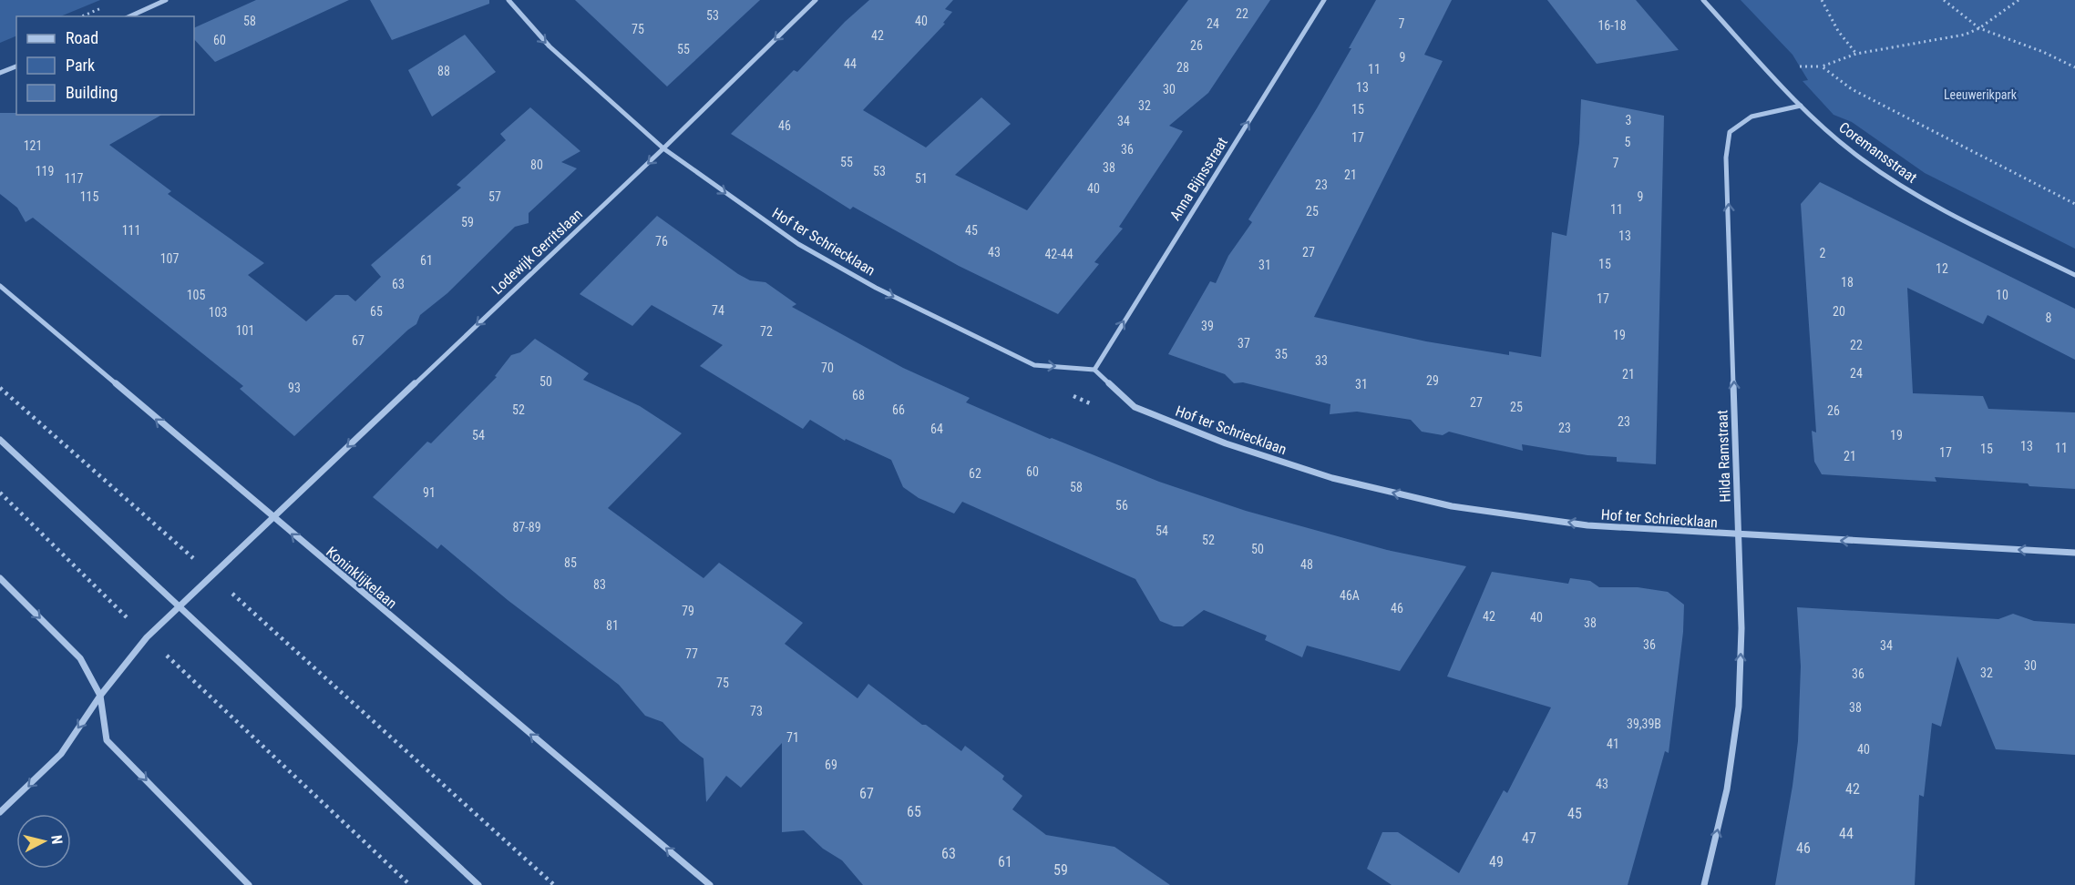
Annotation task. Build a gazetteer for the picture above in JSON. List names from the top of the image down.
{
  "streets": {
    "street": [
      "Coremansstraat",
      "Anna Bijnsstraat",
      "Hof ter Schriecklaan",
      "Lodewijk Gerritslaan",
      "Hilda Ramstraat",
      "Koninklijkelaan"
    ]
  },
  "crossings": [
    ["Coremansstraat", "Hilda Ramstraat"],
    ["Anna Bijnsstraat", "Hof ter Schriecklaan"],
    ["Hof ter Schriecklaan", "Lodewijk Gerritslaan"],
    ["Hof ter Schriecklaan", "Hilda Ramstraat"],
    ["Lodewijk Gerritslaan", "Koninklijkelaan"]
  ],
  "one_way": [
    "Anna Bijnsstraat",
    "Lodewijk Gerritslaan",
    "Hilda Ramstraat",
    "Koninklijkelaan"
  ],
  "parks": ["Leeuwerikpark"],
  "house_numbers": [
    "22",
    "53",
    "58",
    "40",
    "24",
    "7",
    "16-18",
    "75",
    "42",
    "60",
    "26",
    "55",
    "9",
    "44",
    "28",
    "11",
    "88",
    "13",
    "30",
    "32",
    "15",
    "3",
    "34",
    "46",
    "17",
    "5",
    "121",
    "36",
    "55",
    "7",
    "80",
    "38",
    "119",
    "53",
    "21",
    "117",
    "51",
    "23",
    "40",
    "115",
    "57",
    "9",
    "11",
    "25",
    "59",
    "111",
    "45",
    "13",
    "76",
    "43",
    "27",
    "2",
    "42-44",
    "107",
    "61",
    "15",
    "31",
    "12",
    "18",
    "63",
    "105",
    "10",
    "17",
    "74",
    "65",
    "20",
    "103",
    "8",
    "39",
    "101",
    "72",
    "19",
    "67",
    "37",
    "22",
    "35",
    "33",
    "70",
    "24",
    "21",
    "29",
    "50",
    "31",
    "93",
    "68",
    "27",
    "25",
    "52",
    "66",
    "26",
    "23",
    "23",
    "64",
    "54",
    "19",
    "13",
    "11",
    "15",
    "17",
    "21",
    "60",
    "62",
    "58",
    "91",
    "56",
    "87-89",
    "54",
    "52",
    "50",
    "85",
    "48",
    "83",
    "46A",
    "46",
    "79",
    "42",
    "40",
    "38",
    "81",
    "36",
    "34",
    "77",
    "30",
    "32",
    "36",
    "75",
    "38",
    "73",
    "39,39B",
    "71",
    "41",
    "40",
    "69",
    "43",
    "42",
    "67",
    "65",
    "45",
    "44",
    "47",
    "46",
    "63",
    "61",
    "49",
    "59"
  ],
  "legend": ["Road", "Park", "Building"],
  "north": "right"
}
